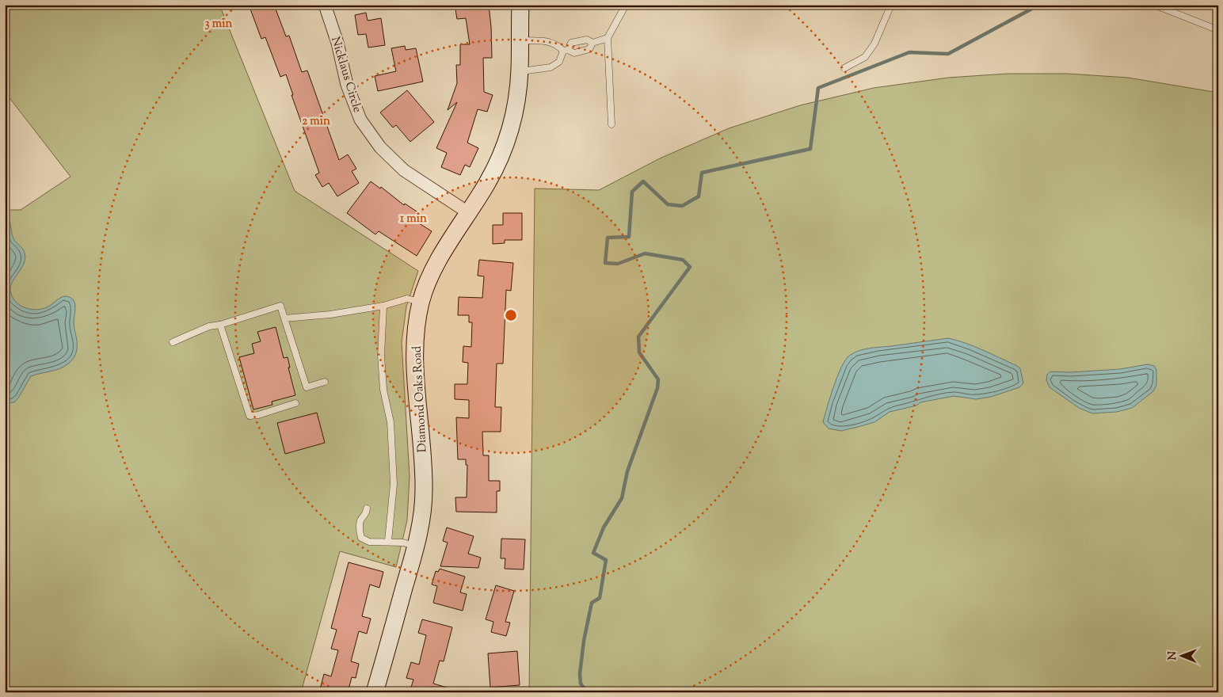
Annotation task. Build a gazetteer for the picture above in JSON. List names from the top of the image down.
{
  "streets": {
    "street": ["Nicklaus Circle", "Diamond Oaks Road"]
  },
  "crossings": [
    ["Nicklaus Circle", "Diamond Oaks Road"]
  ],
  "north": "left",
  "rings": ["3 min", "2 min", "1 min"]
}
